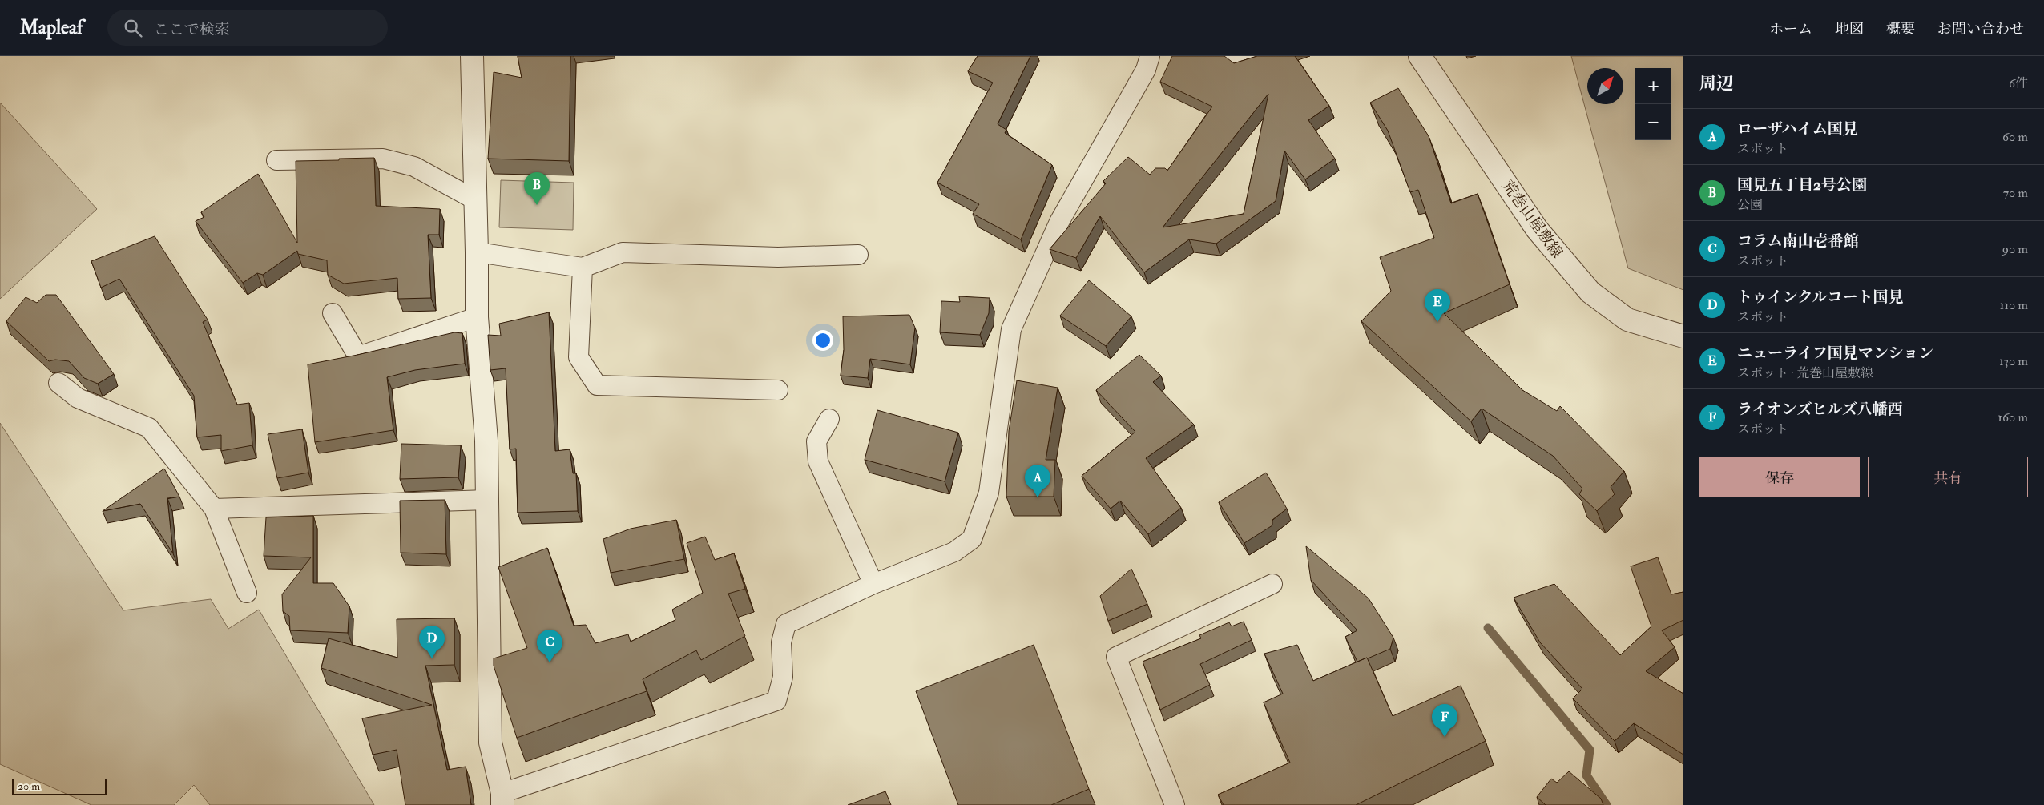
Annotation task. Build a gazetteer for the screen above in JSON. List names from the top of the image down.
{
  "streets": {
    "street": ["荒巻山屋敷線"]
  },
  "scale_bar": "20 m",
  "north": "top right",
  "page": {
    "header": "Mapleaf",
    "search": "ここで検索",
    "nav": [
      "ホーム",
      "地図",
      "概要",
      "お問い合わせ"
    ],
    "heading": ["周辺", "6件"],
    "map_buttons": ["+", "−"],
    "list": [
      {
        "mark": "A",
        "name": "ローザハイム国見",
        "note": "スポット",
        "value": "60 m"
      },
      {
        "mark": "B",
        "name": "国見五丁目2号公園",
        "note": "公園",
        "value": "70 m"
      },
      {
        "mark": "C",
        "name": "コラム南山壱番館",
        "note": "スポット",
        "value": "90 m"
      },
      {
        "mark": "D",
        "name": "トゥインクルコート国見",
        "note": "スポット",
        "value": "110 m"
      },
      {
        "mark": "E",
        "name": "ニューライフ国見マンション",
        "note": "スポット · 荒巻山屋敷線",
        "value": "130 m"
      },
      {
        "mark": "F",
        "name": "ライオンズヒルズ八幡西",
        "note": "スポット",
        "value": "160 m"
      }
    ],
    "pins": [
      "B",
      "E",
      "A",
      "D",
      "C",
      "F"
    ],
    "buttons": ["保存", "共有"],
    "scale": "20 m"
  }
}
